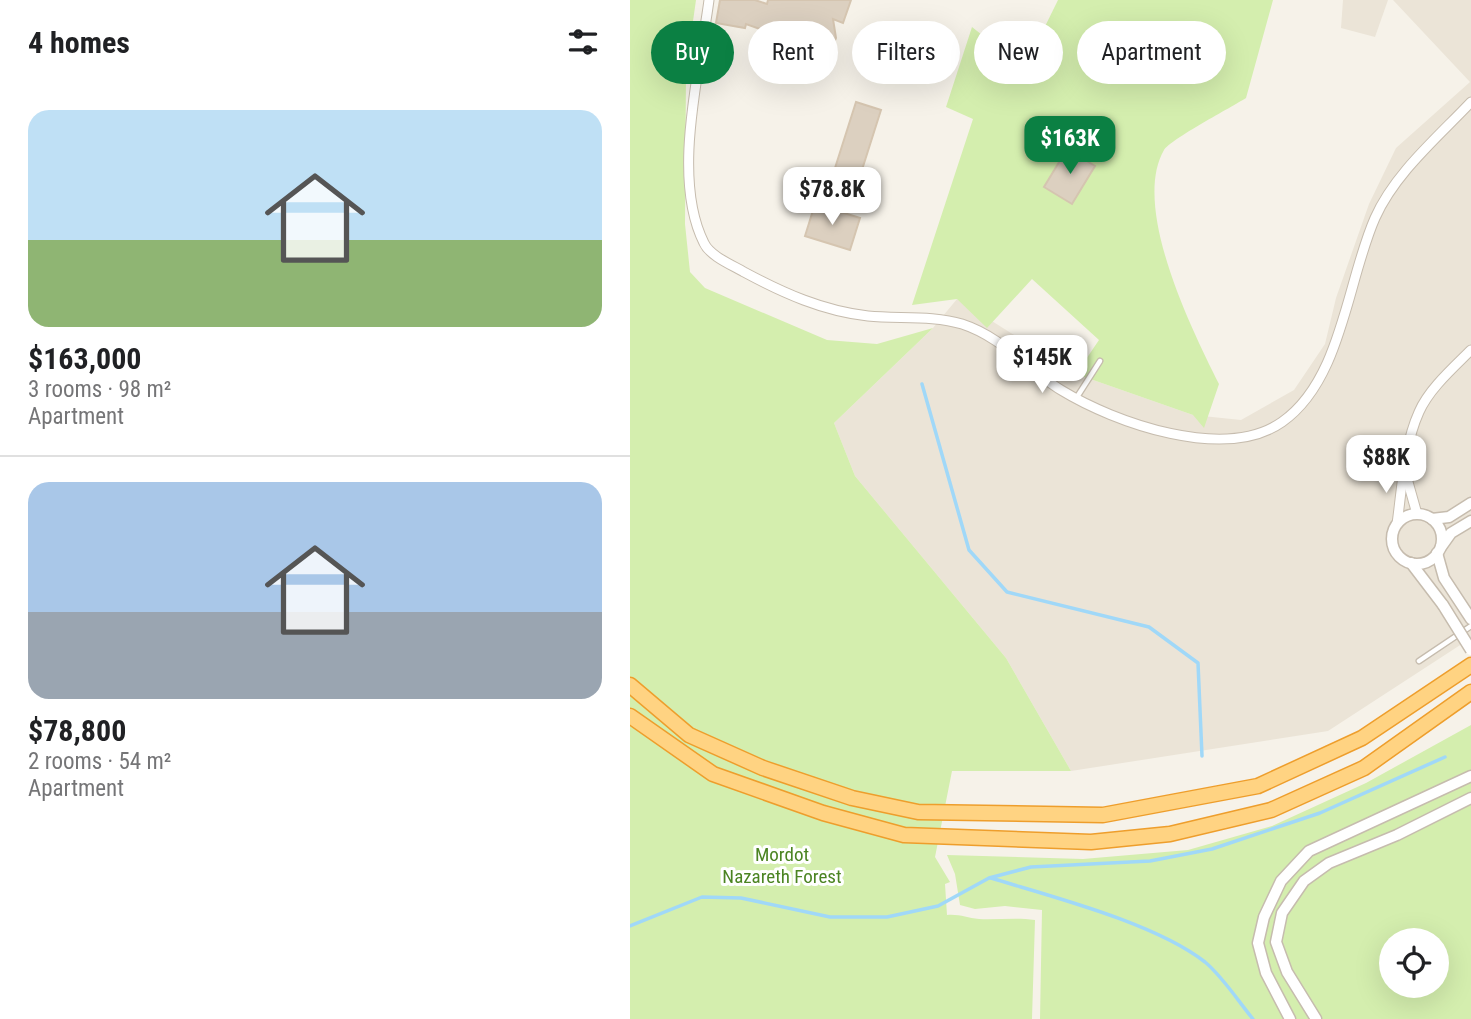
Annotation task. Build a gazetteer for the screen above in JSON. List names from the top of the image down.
{
  "parks": ["Mordot Nazareth Forest"],
  "page": {
    "heading": "4 homes",
    "chip": [
      "Buy",
      "Rent",
      "Filters",
      "New",
      "Apartment"
    ],
    "list": [
      {
        "name": "$163,000",
        "note": "3 rooms · 98 m² · Apartment"
      },
      {
        "name": "$78,800",
        "note": "2 rooms · 54 m² · Apartment"
      }
    ],
    "price": [
      "$163K",
      "$78.8K",
      "$145K",
      "$88K"
    ]
  }
}
